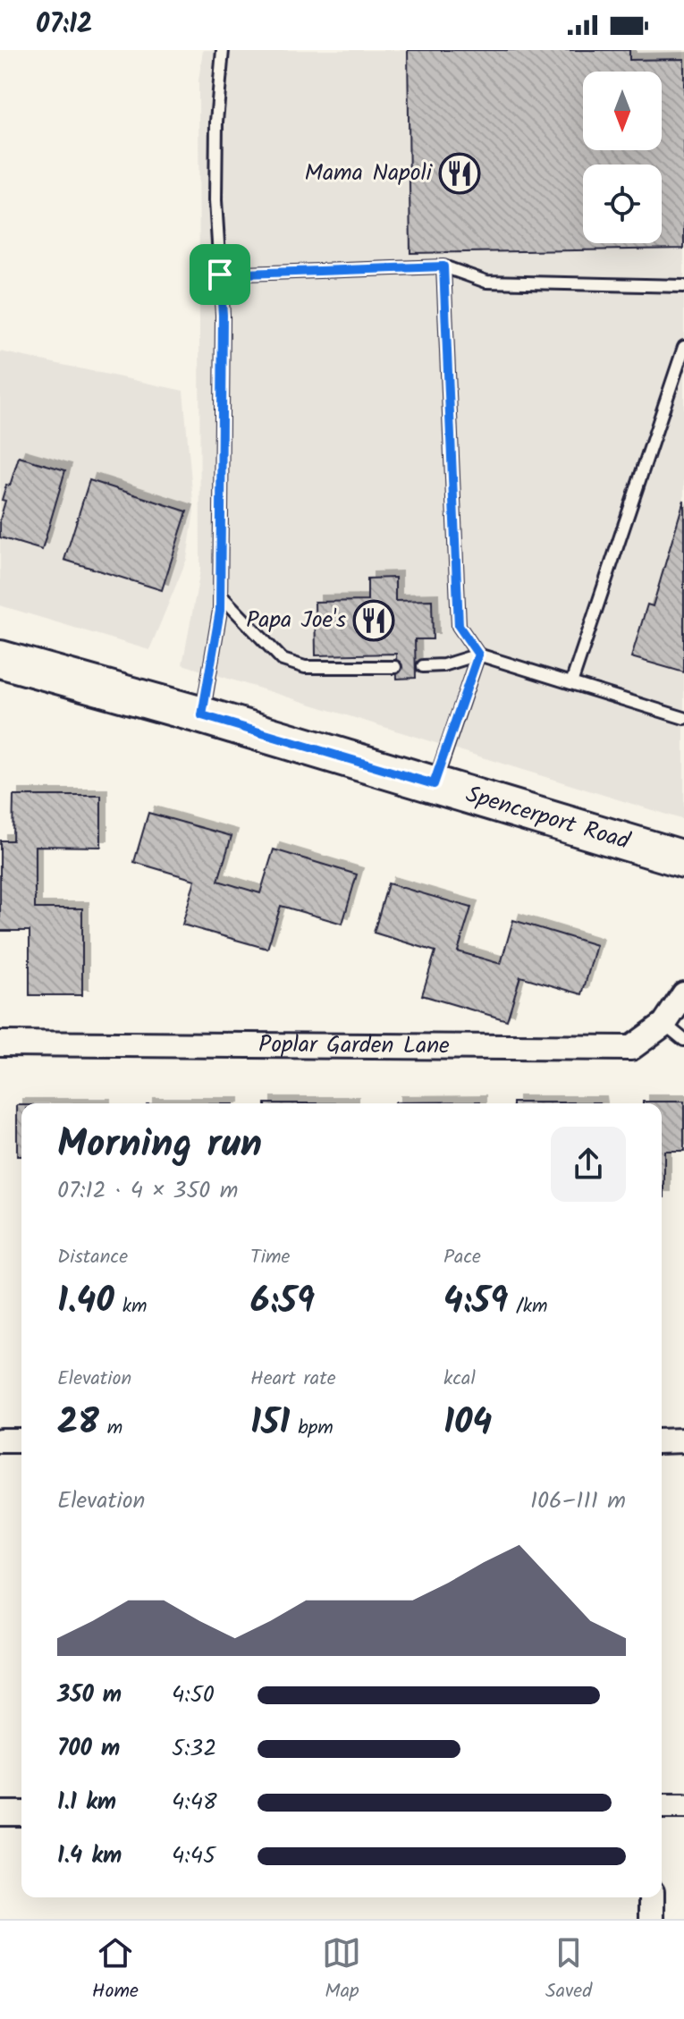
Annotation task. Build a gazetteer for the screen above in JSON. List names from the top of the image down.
{
  "streets": {
    "main road": ["Spencerport Road"],
    "street": ["Poplar Garden Lane"]
  },
  "places": {
    "restaurant": ["Mama Napoli", "Papa Joe's"]
  },
  "north": "bottom",
  "page": {
    "status": "07:12",
    "heading": ["Morning run", "07:12 · 4 × 350 m"],
    "stats": [
      ["Distance", "1.40 km"],
      ["Time", "6:59"],
      ["Pace", "4:59 /km"],
      ["Elevation", "28 m"],
      ["Heart rate", "151 bpm"],
      ["kcal", "104"]
    ],
    "chart": ["Elevation", "106–111 m"],
    "list": [
      {
        "name": "350 m",
        "note": "4:50"
      },
      {
        "name": "700 m",
        "note": "5:32"
      },
      {
        "name": "1.1 km",
        "note": "4:48"
      },
      {
        "name": "1.4 km",
        "note": "4:45"
      }
    ],
    "tabs": ["Home", "Map", "Saved"]
  }
}
